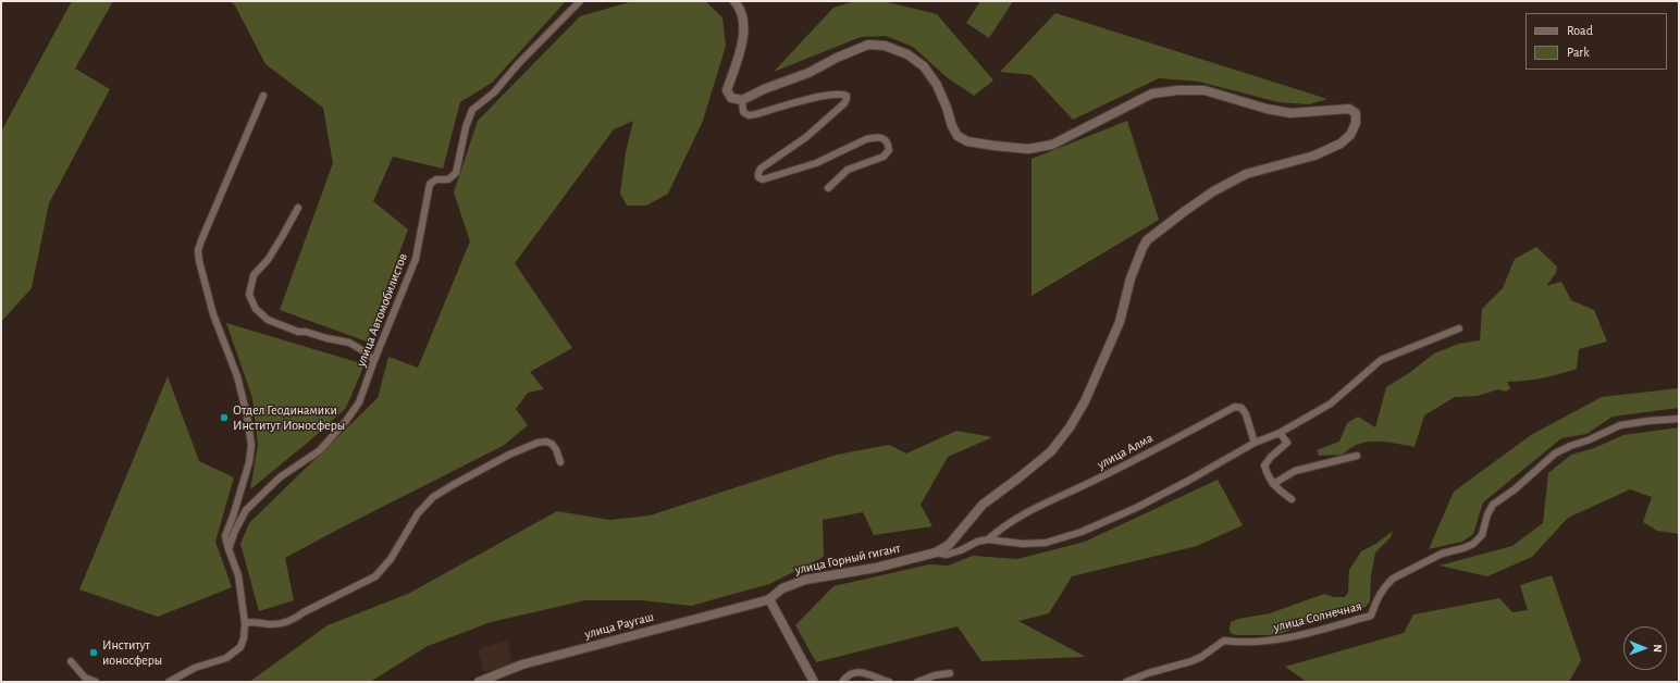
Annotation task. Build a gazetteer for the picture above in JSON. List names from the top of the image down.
{
  "streets": {
    "street": [
      "улица Автомобилистов",
      "улица Алма",
      "улица Горный гигант",
      "улица Солнечная",
      "улица Раугаш"
    ]
  },
  "crossings": [
    ["улица Горный гигант", "улица Раугаш"]
  ],
  "places": ["Отдел Геодинамики Институт Ионосферы", "Институт ионосферы"],
  "legend": ["Road", "Park"],
  "north": "right"
}
